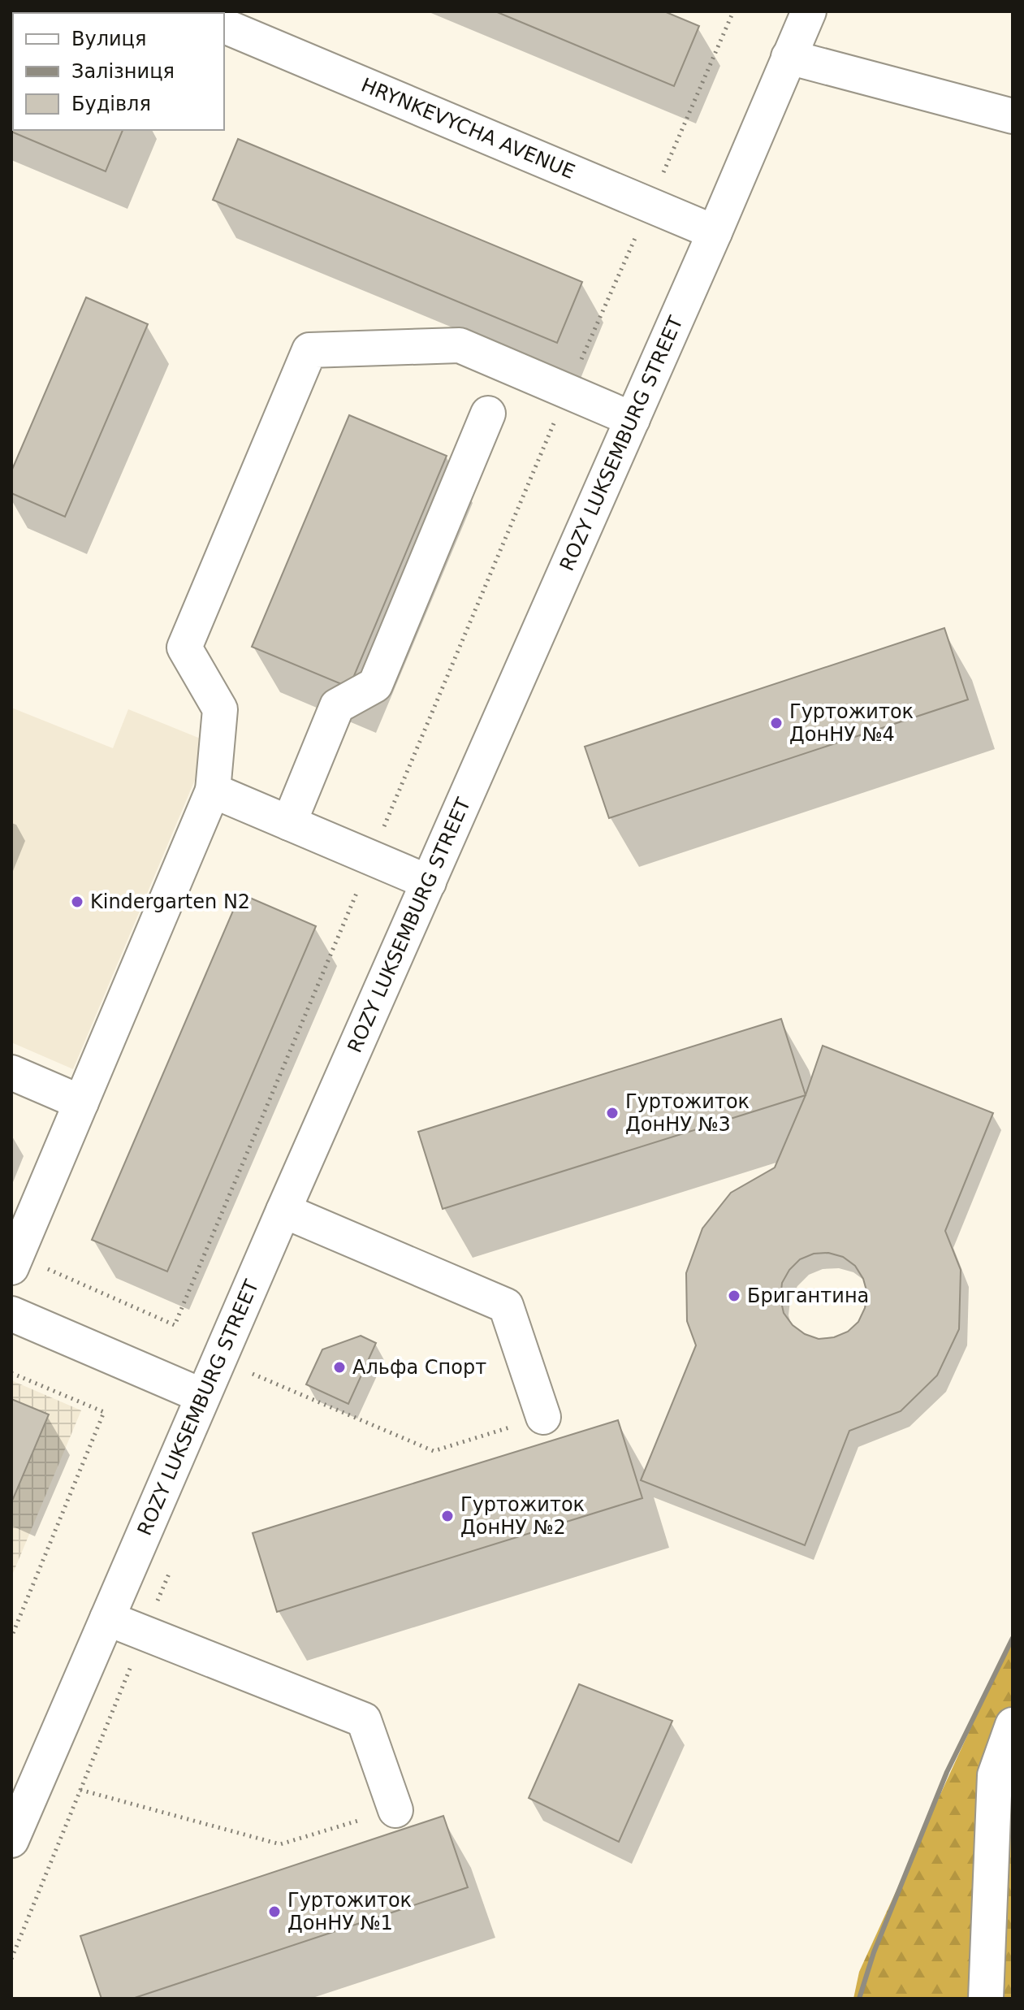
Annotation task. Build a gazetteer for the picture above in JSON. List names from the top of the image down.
{
  "streets": {
    "street": ["HRYNKEVYCHA AVENUE", "ROZY LUKSEMBURG STREET"]
  },
  "crossings": [
    ["HRYNKEVYCHA AVENUE", "ROZY LUKSEMBURG STREET"]
  ],
  "places": [
    "Гуртожиток ДонНУ №4",
    "Kindergarten N2",
    "Гуртожиток ДонНУ №3",
    "Бригантина",
    "Альфа Спорт",
    "Гуртожиток ДонНУ №2",
    "Гуртожиток ДонНУ №1"
  ],
  "legend": ["Вулиця", "Залізниця", "Будівля"]
}
